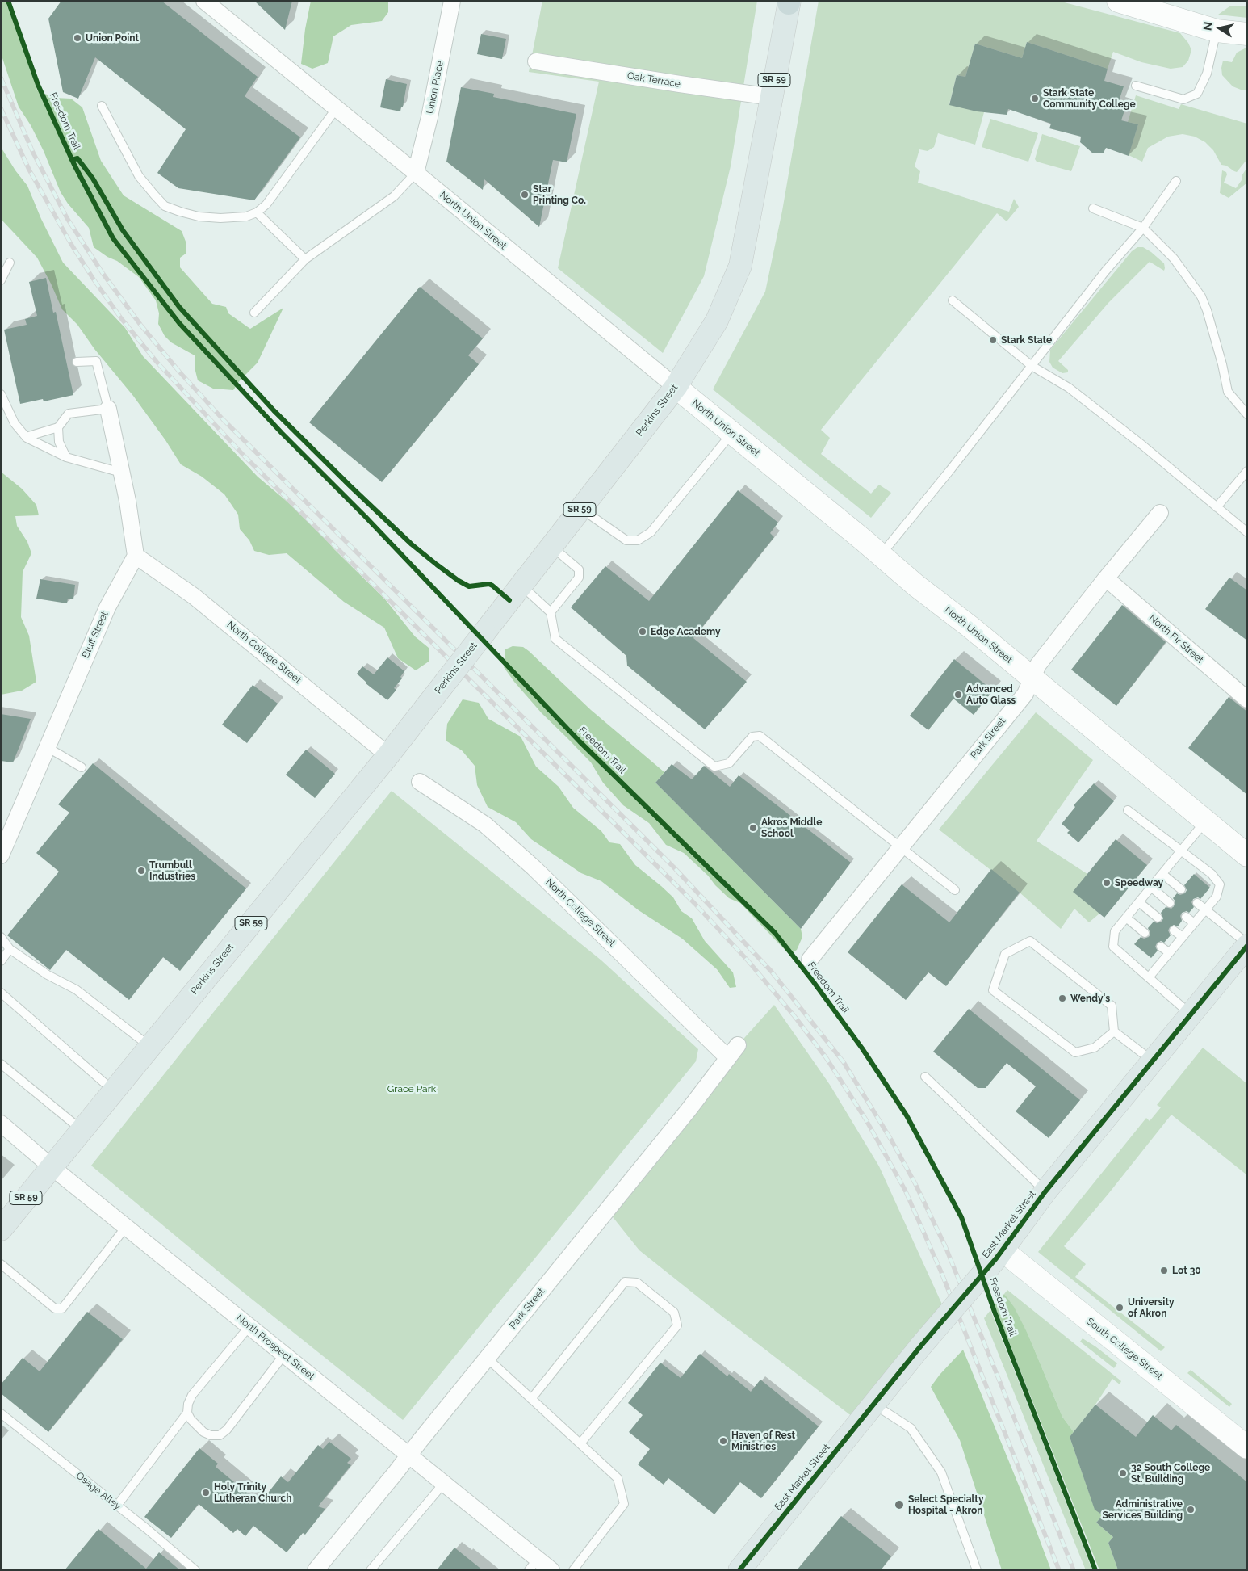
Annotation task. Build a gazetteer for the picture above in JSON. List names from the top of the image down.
{
  "streets": {
    "main road": ["SR 59", "Perkins Street", "East Market Street"],
    "street": [
      "Oak Terrace",
      "Union Place",
      "North Union Street",
      "Bluff Street",
      "North Fir Street",
      "North College Street",
      "Park Street",
      "North Prospect Street",
      "South College Street"
    ],
    "lane": ["Osage Alley"],
    "cycle path": ["Freedom Trail"]
  },
  "crossings": [
    ["Oak Terrace", "Perkins Street"],
    ["SR 59", "Perkins Street"],
    ["SR 59", "North Prospect Street"],
    ["Union Place", "North Union Street"],
    ["North Union Street", "Perkins Street"],
    ["North Union Street", "Park Street"],
    ["Perkins Street", "North College Street"],
    ["Perkins Street", "North Prospect Street"],
    ["Bluff Street", "North College Street"],
    ["North Fir Street", "Park Street"],
    ["North College Street", "Park Street"],
    ["Park Street", "North Prospect Street"],
    ["East Market Street", "South College Street"]
  ],
  "parks": ["Grace Park"],
  "places": [
    "Union Point",
    "Stark State Community College",
    "Star Printing Co.",
    "Stark State",
    "Edge Academy",
    "Advanced Auto Glass",
    "Akros Middle School",
    "Trumbull Industries",
    "Speedway",
    "Wendy's",
    "Lot 30",
    "University of Akron",
    "Haven of Rest Ministries",
    "32 South College St. Building",
    "Holy Trinity Lutheran Church",
    "Select Specialty Hospital - Akron",
    "Administrative Services Building"
  ],
  "north": "left"
}
